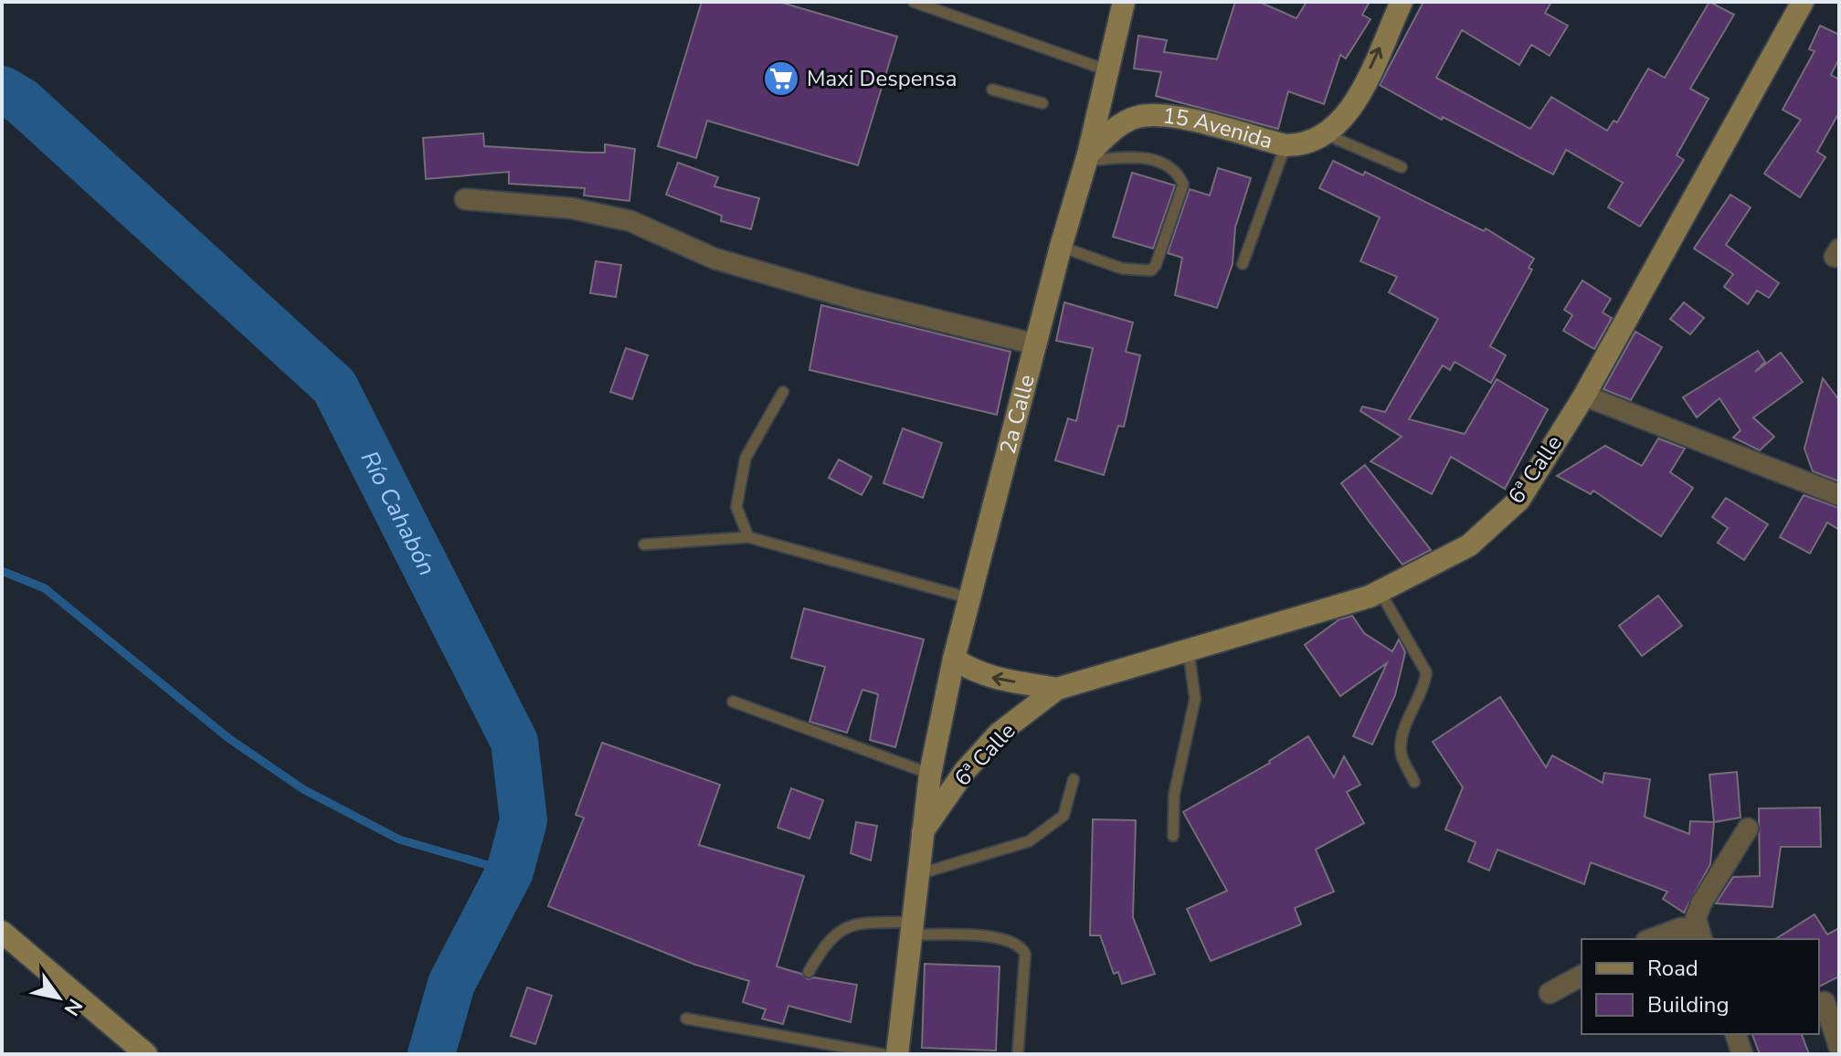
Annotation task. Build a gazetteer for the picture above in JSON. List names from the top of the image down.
{
  "streets": {
    "main road": ["15 Avenida", "2a Calle", "6ª Calle"]
  },
  "crossings": [
    ["15 Avenida", "2a Calle"],
    ["2a Calle", "6ª Calle"]
  ],
  "one_way": ["15 Avenida"],
  "water": ["Río Cahabón"],
  "places": {
    "supermarket": ["Maxi Despensa"]
  },
  "legend": ["Road", "Building"],
  "north": "bottom right"
}
